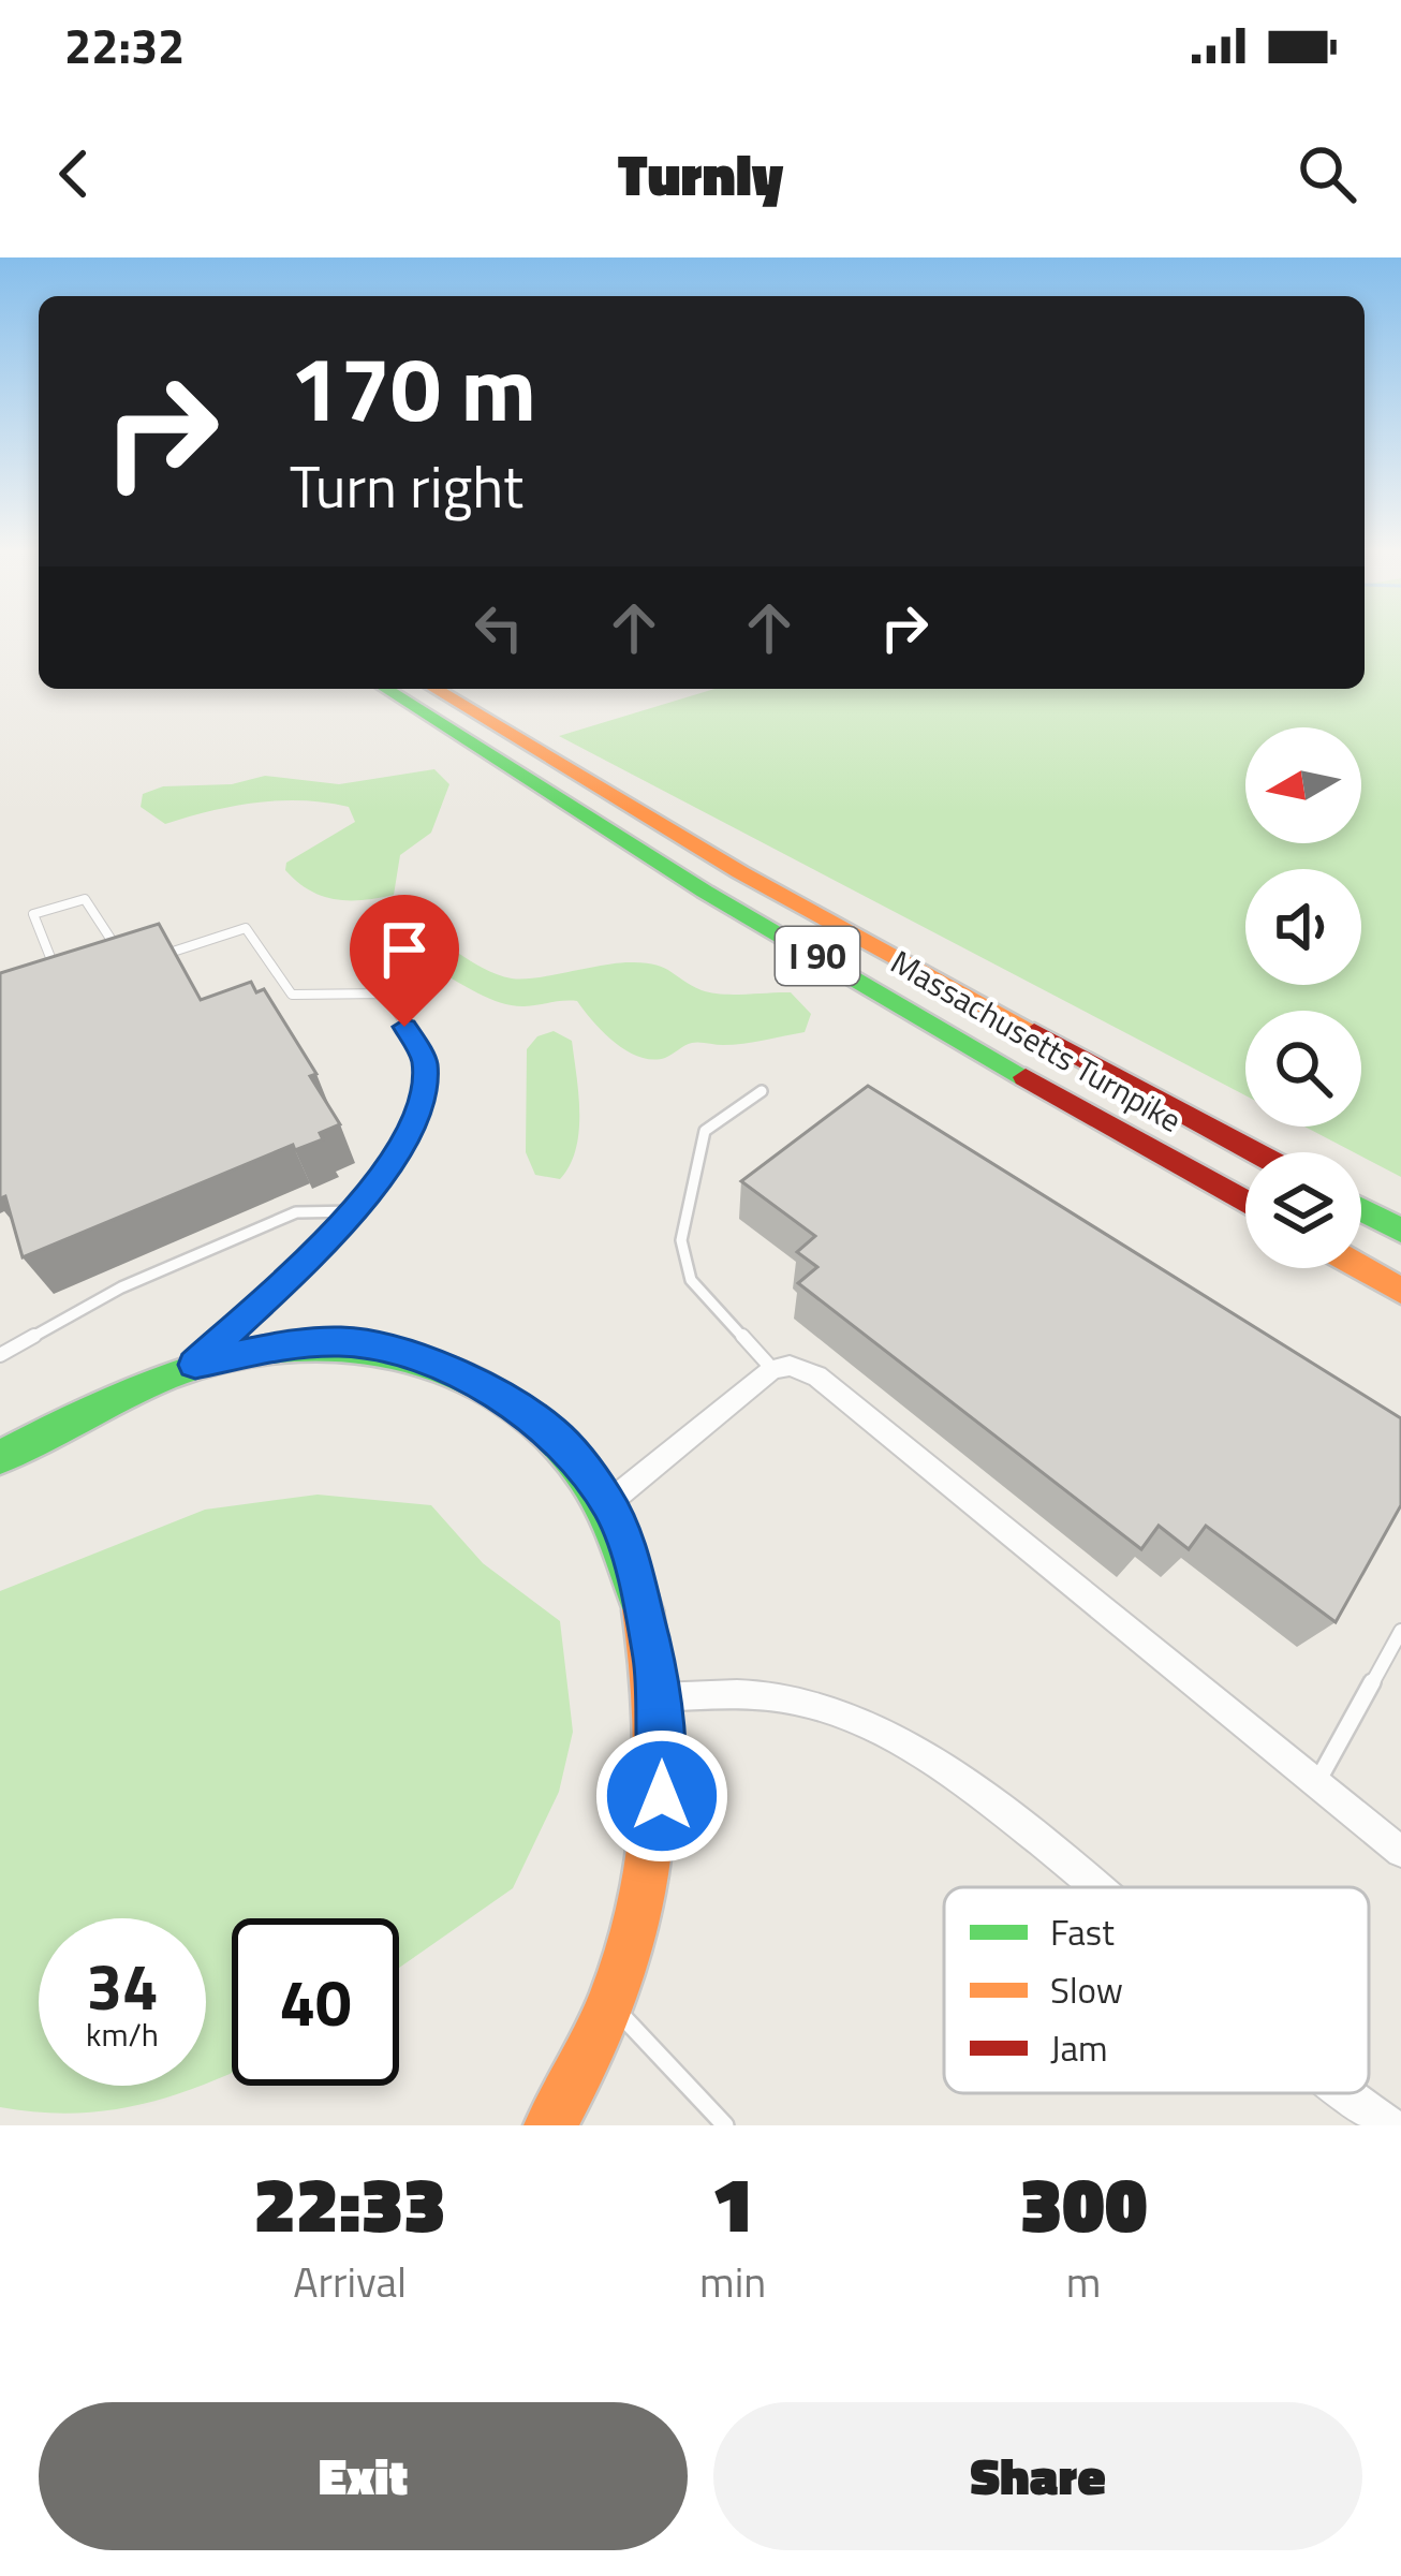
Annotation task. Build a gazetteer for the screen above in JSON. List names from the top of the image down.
{
  "streets": {
    "main road": ["I 90", "Massachusetts Turnpike"]
  },
  "legend": ["Fast", "Slow", "Jam"],
  "north": "left",
  "page": {
    "status": "22:32",
    "header": "Turnly",
    "turn": ["170 m", "Turn right"],
    "speed": "34 km/h",
    "limit": "40",
    "eta": [
      "22:33",
      "Arrival",
      "1",
      "min",
      "300",
      "m"
    ],
    "buttons": ["Exit", "Share"]
  }
}
